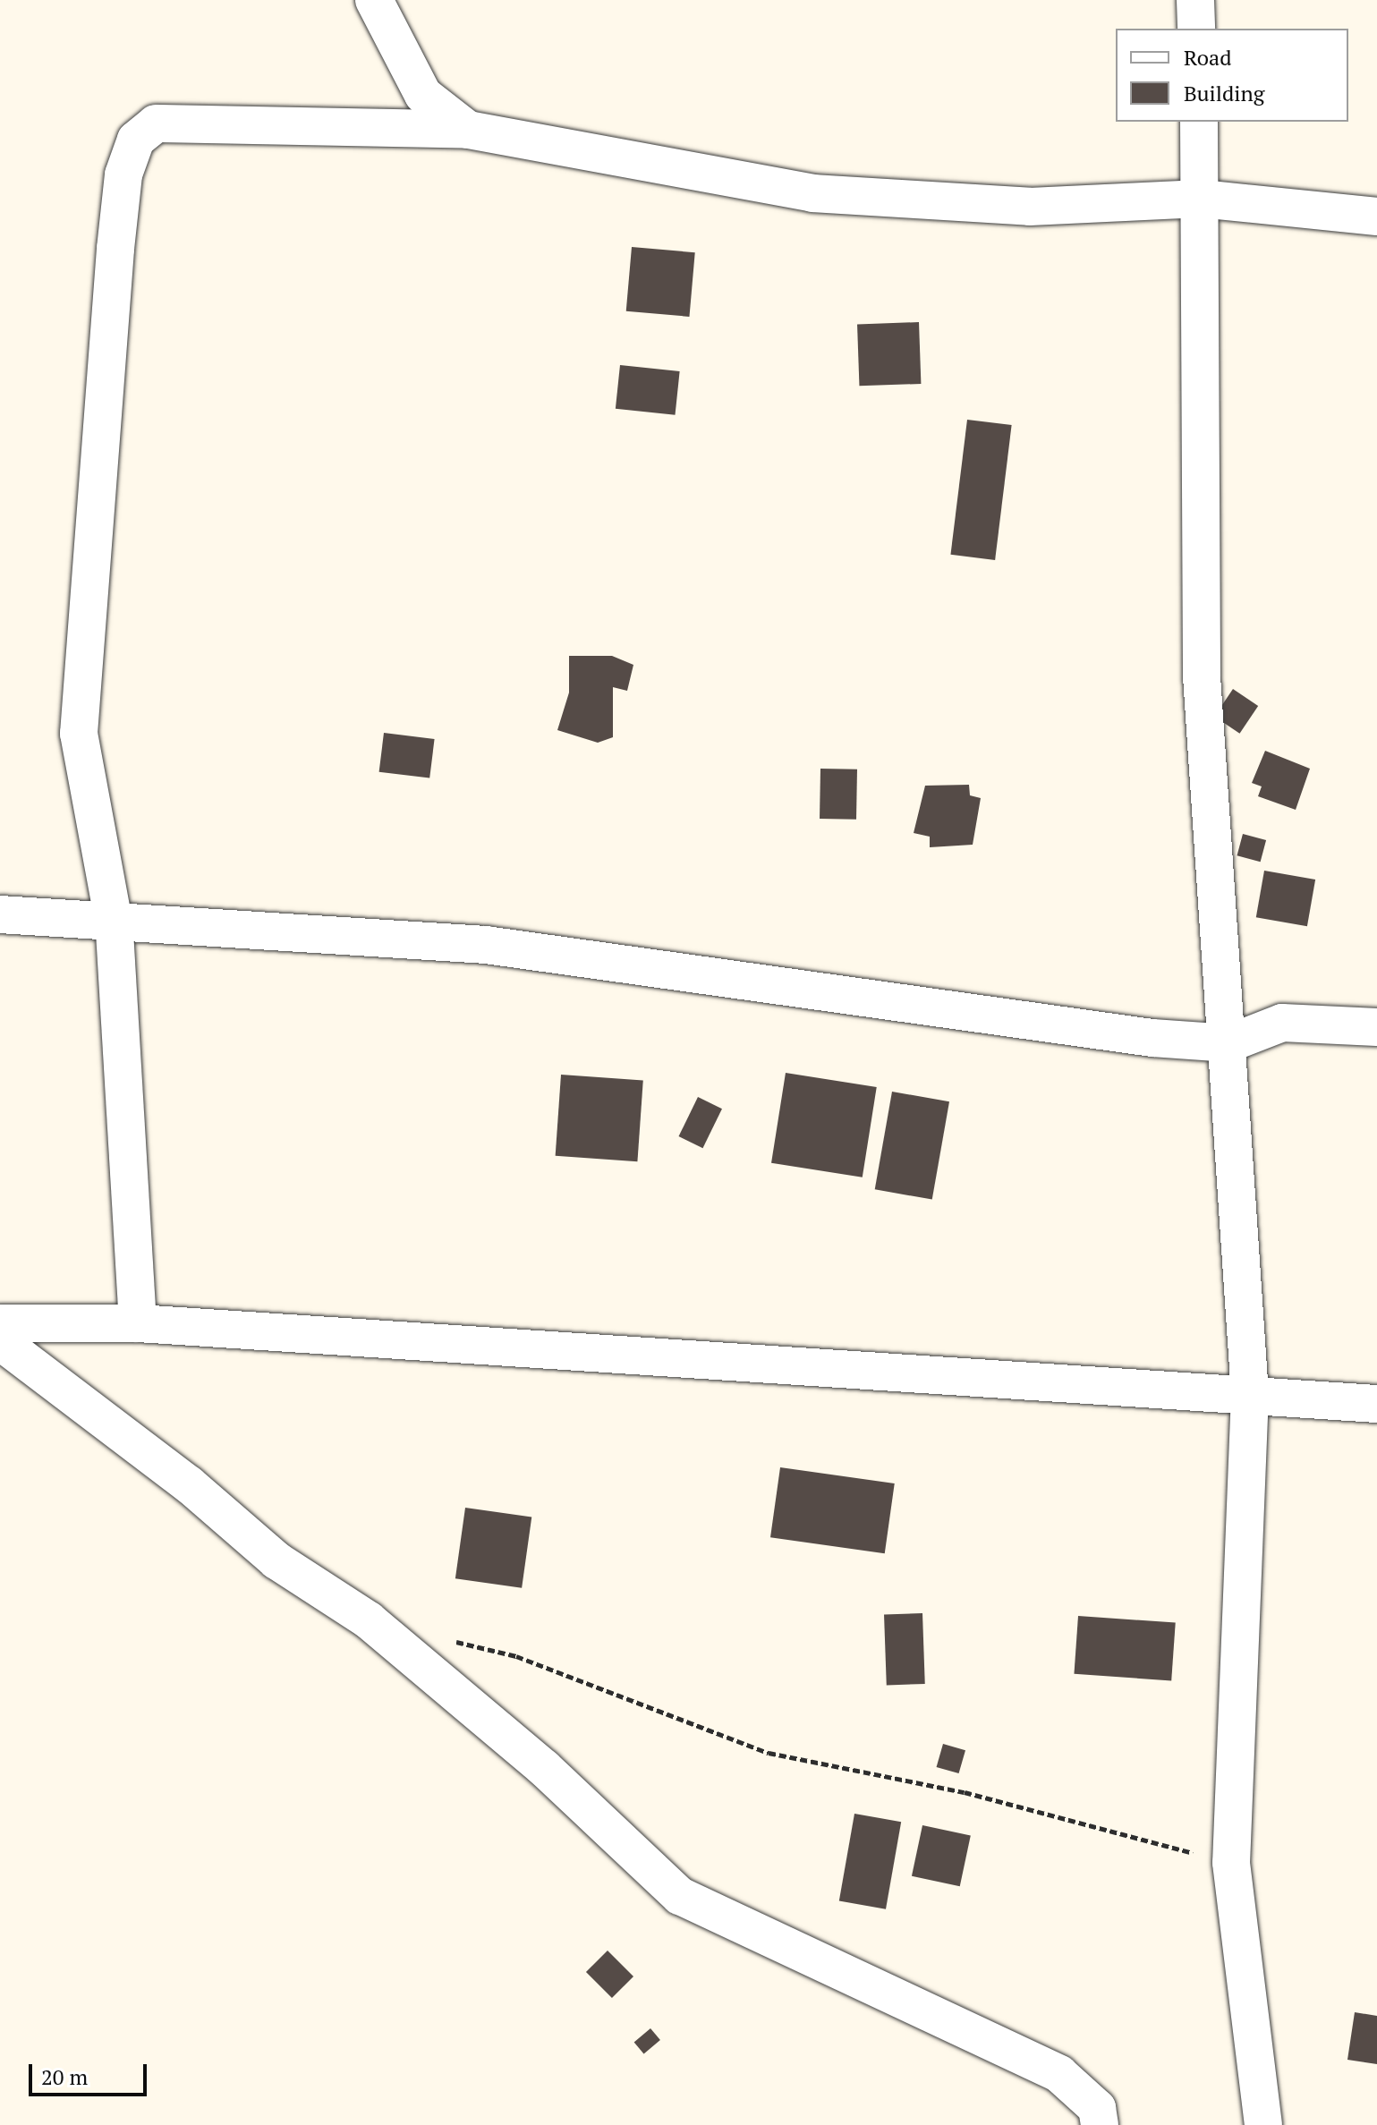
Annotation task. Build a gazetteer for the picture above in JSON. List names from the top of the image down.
{
  "legend": ["Road", "Building"],
  "scale_bar": "20 m"
}
